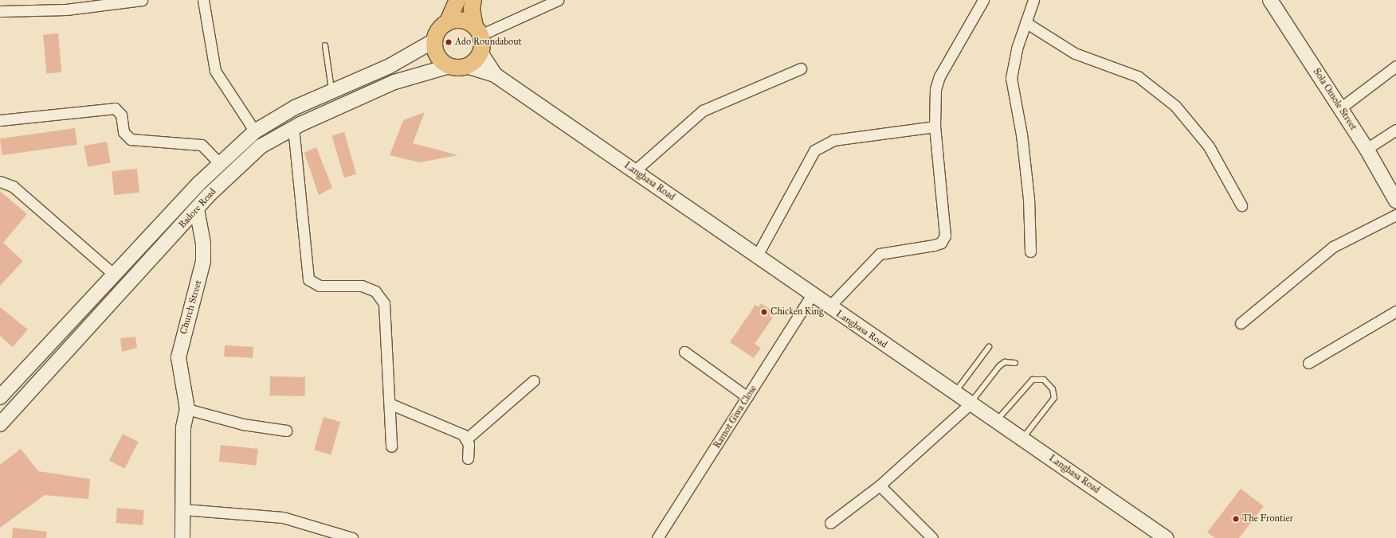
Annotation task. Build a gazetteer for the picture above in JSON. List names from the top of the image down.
{
  "streets": {
    "street": [
      "Sola Omole Street",
      "Langbasa Road",
      "Badore Road",
      "Church Street",
      "Ramot Giwa Close"
    ]
  },
  "crossings": [
    ["Langbasa Road", "Ramot Giwa Close"],
    ["Badore Road", "Church Street"]
  ],
  "places": ["Ado Roundabout", "Chicken King", "The Frontier"]
}
